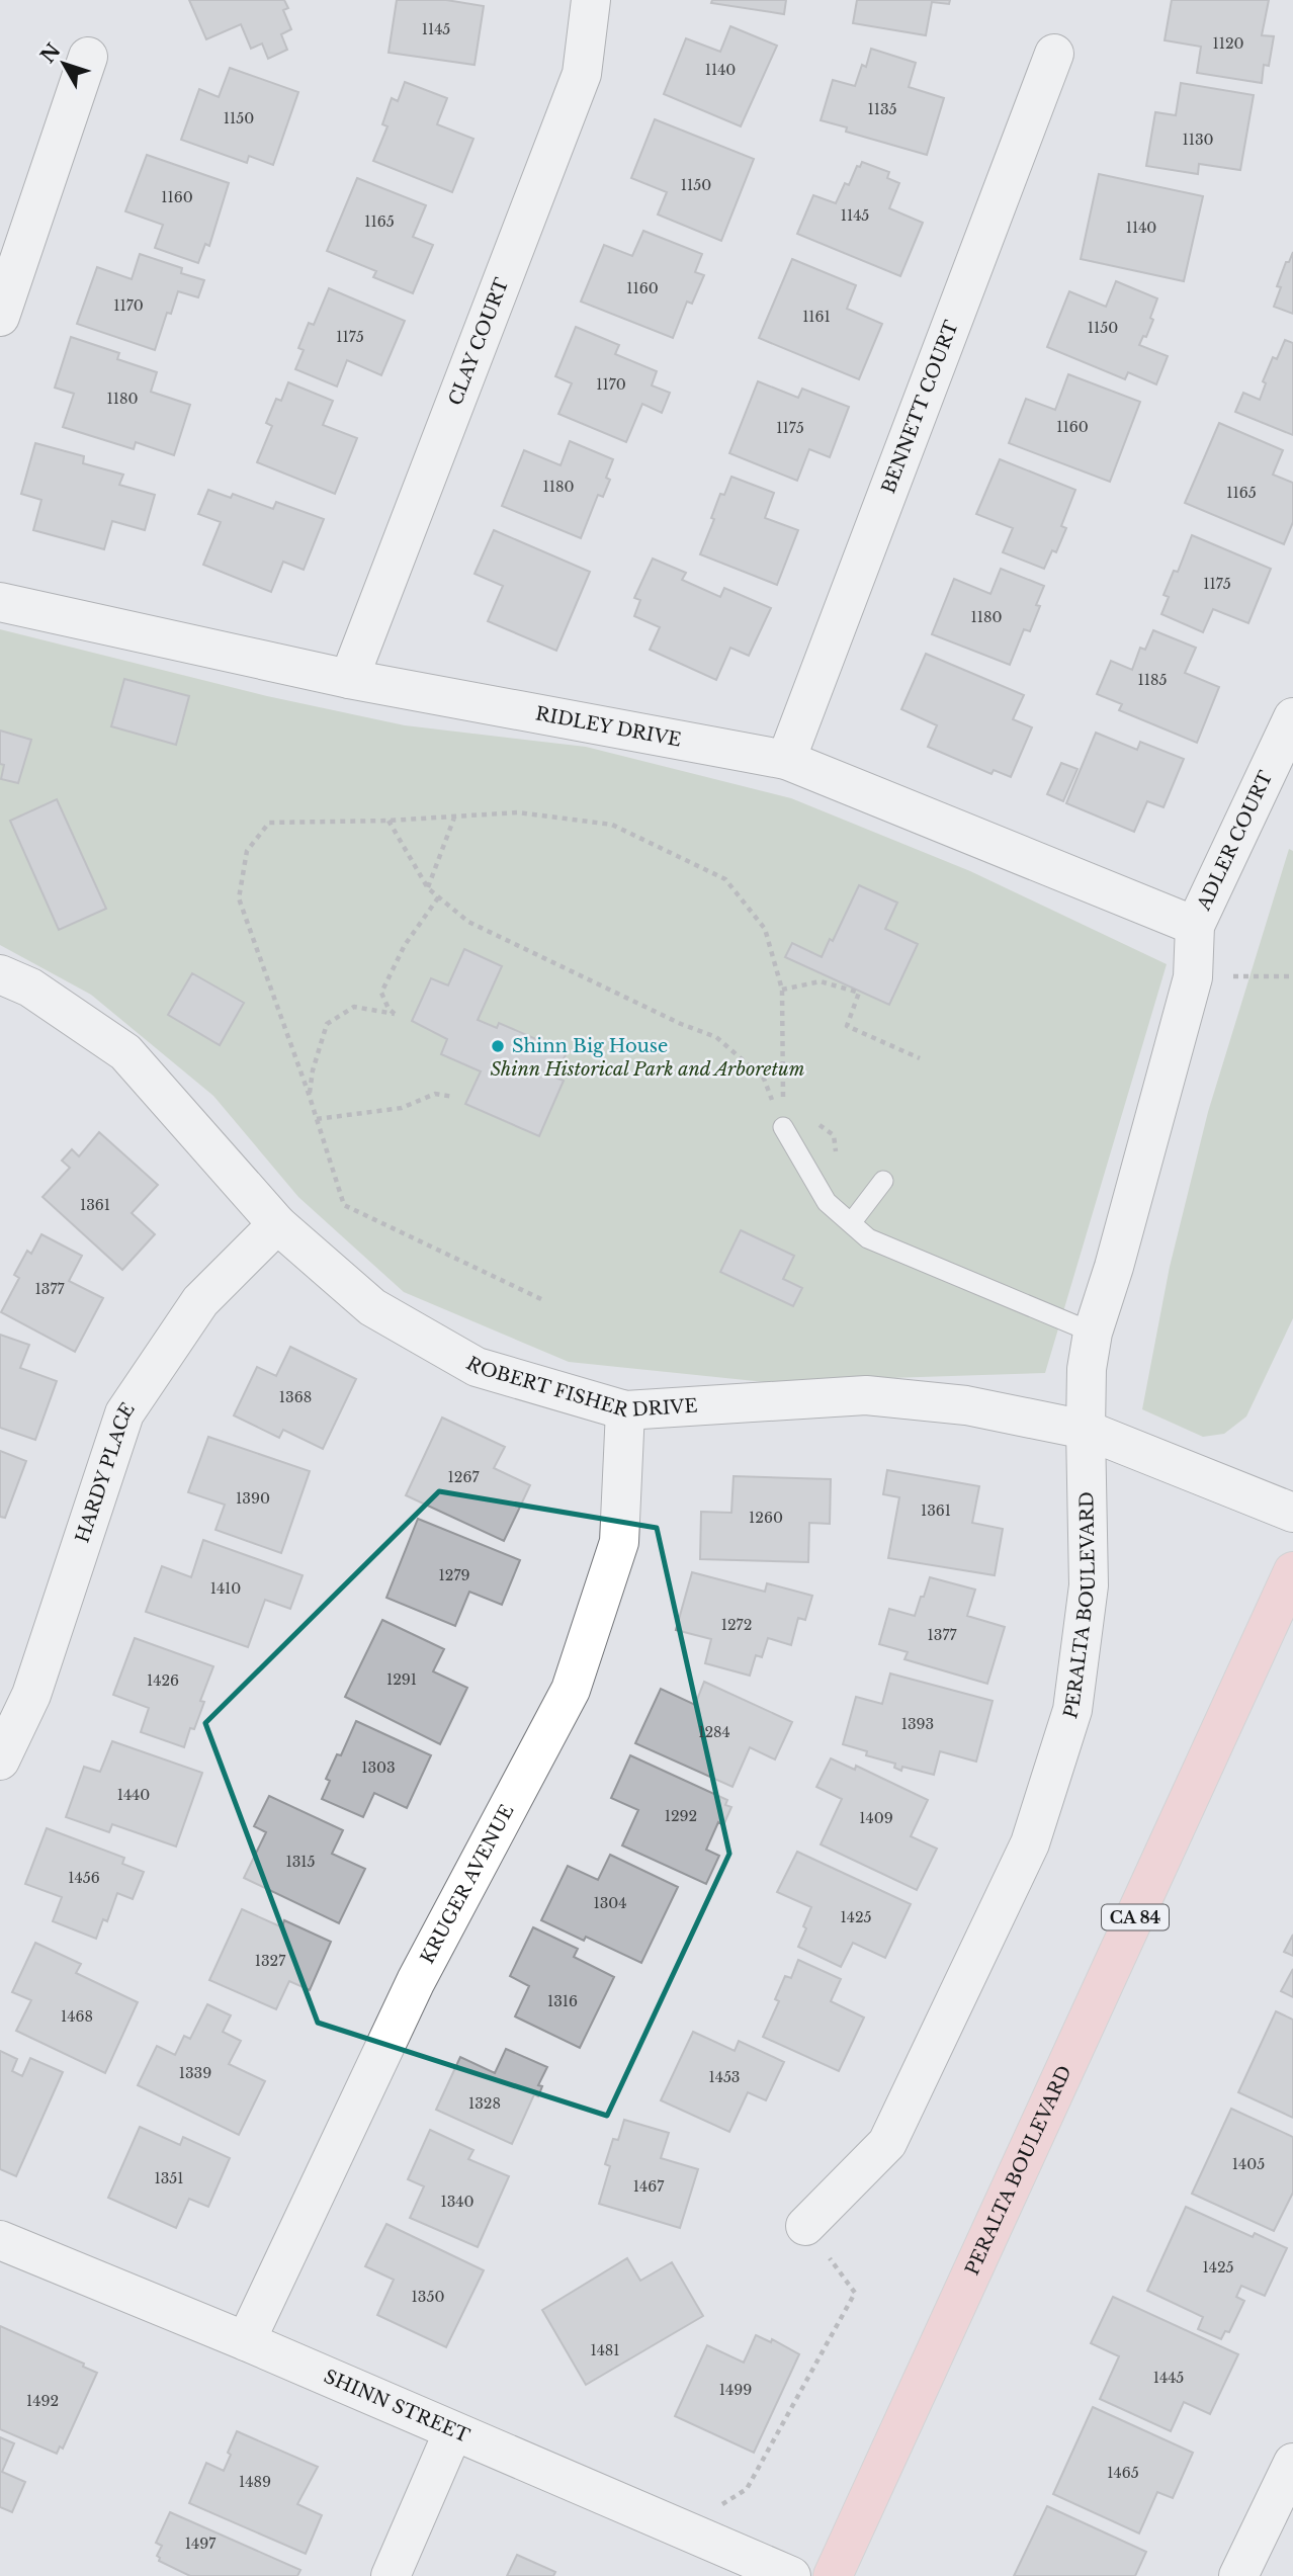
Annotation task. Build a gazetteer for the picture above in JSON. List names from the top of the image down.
{
  "streets": {
    "main road": ["PERALTA BOULEVARD", "CA 84"],
    "street": [
      "CLAY COURT",
      "BENNETT COURT",
      "RIDLEY DRIVE",
      "ADLER COURT",
      "ROBERT FISHER DRIVE",
      "HARDY PLACE",
      "KRUGER AVENUE",
      "SHINN STREET"
    ]
  },
  "crossings": [
    ["CLAY COURT", "RIDLEY DRIVE"],
    ["BENNETT COURT", "RIDLEY DRIVE"],
    ["RIDLEY DRIVE", "ADLER COURT"],
    ["RIDLEY DRIVE", "PERALTA BOULEVARD"],
    ["ADLER COURT", "PERALTA BOULEVARD"],
    ["ROBERT FISHER DRIVE", "HARDY PLACE"],
    ["ROBERT FISHER DRIVE", "PERALTA BOULEVARD"],
    ["ROBERT FISHER DRIVE", "KRUGER AVENUE"],
    ["KRUGER AVENUE", "SHINN STREET"]
  ],
  "parks": ["Shinn Historical Park and Arboretum"],
  "places": ["Shinn Big House"],
  "house_numbers": [
    "1145",
    "1120",
    "1140",
    "1135",
    "1150",
    "1130",
    "1150",
    "1160",
    "1145",
    "1165",
    "1140",
    "1160",
    "1170",
    "1161",
    "1150",
    "1175",
    "1170",
    "1180",
    "1160",
    "1175",
    "1180",
    "1165",
    "1175",
    "1180",
    "1185",
    "1361",
    "1377",
    "1368",
    "1267",
    "1390",
    "1361",
    "1260",
    "1279",
    "1410",
    "1272",
    "1377",
    "1291",
    "1426",
    "1393",
    "1284",
    "1303",
    "1440",
    "1292",
    "1409",
    "1315",
    "1456",
    "1304",
    "1425",
    "1327",
    "1316",
    "1468",
    "1339",
    "1453",
    "1328",
    "1405",
    "1351",
    "1467",
    "1340",
    "1425",
    "1350",
    "1481",
    "1445",
    "1499",
    "1492",
    "1465",
    "1489",
    "1497"
  ],
  "north": "top left"
}
